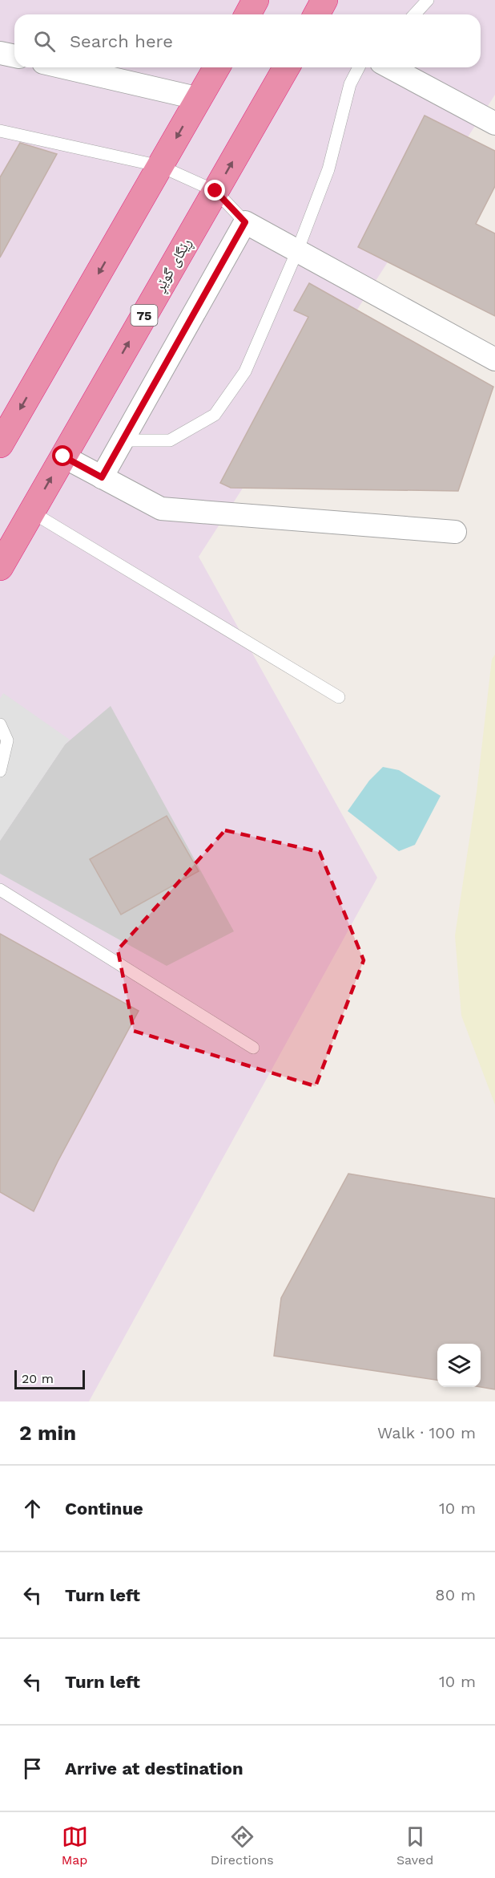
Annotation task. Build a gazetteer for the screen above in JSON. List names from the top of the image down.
{
  "streets": {
    "highway": ["ڕێگای گوێڕ", "75"]
  },
  "scale_bar": "20 m",
  "page": {
    "search": "Search here",
    "scale": "20 m",
    "heading": ["2 min", "Walk · 100 m"],
    "list": [
      ["Continue", "10 m"],
      ["Turn left", "80 m"],
      ["Turn left", "10 m"],
      "Arrive at destination"
    ],
    "nav": ["Map", "Directions", "Saved"]
  }
}
